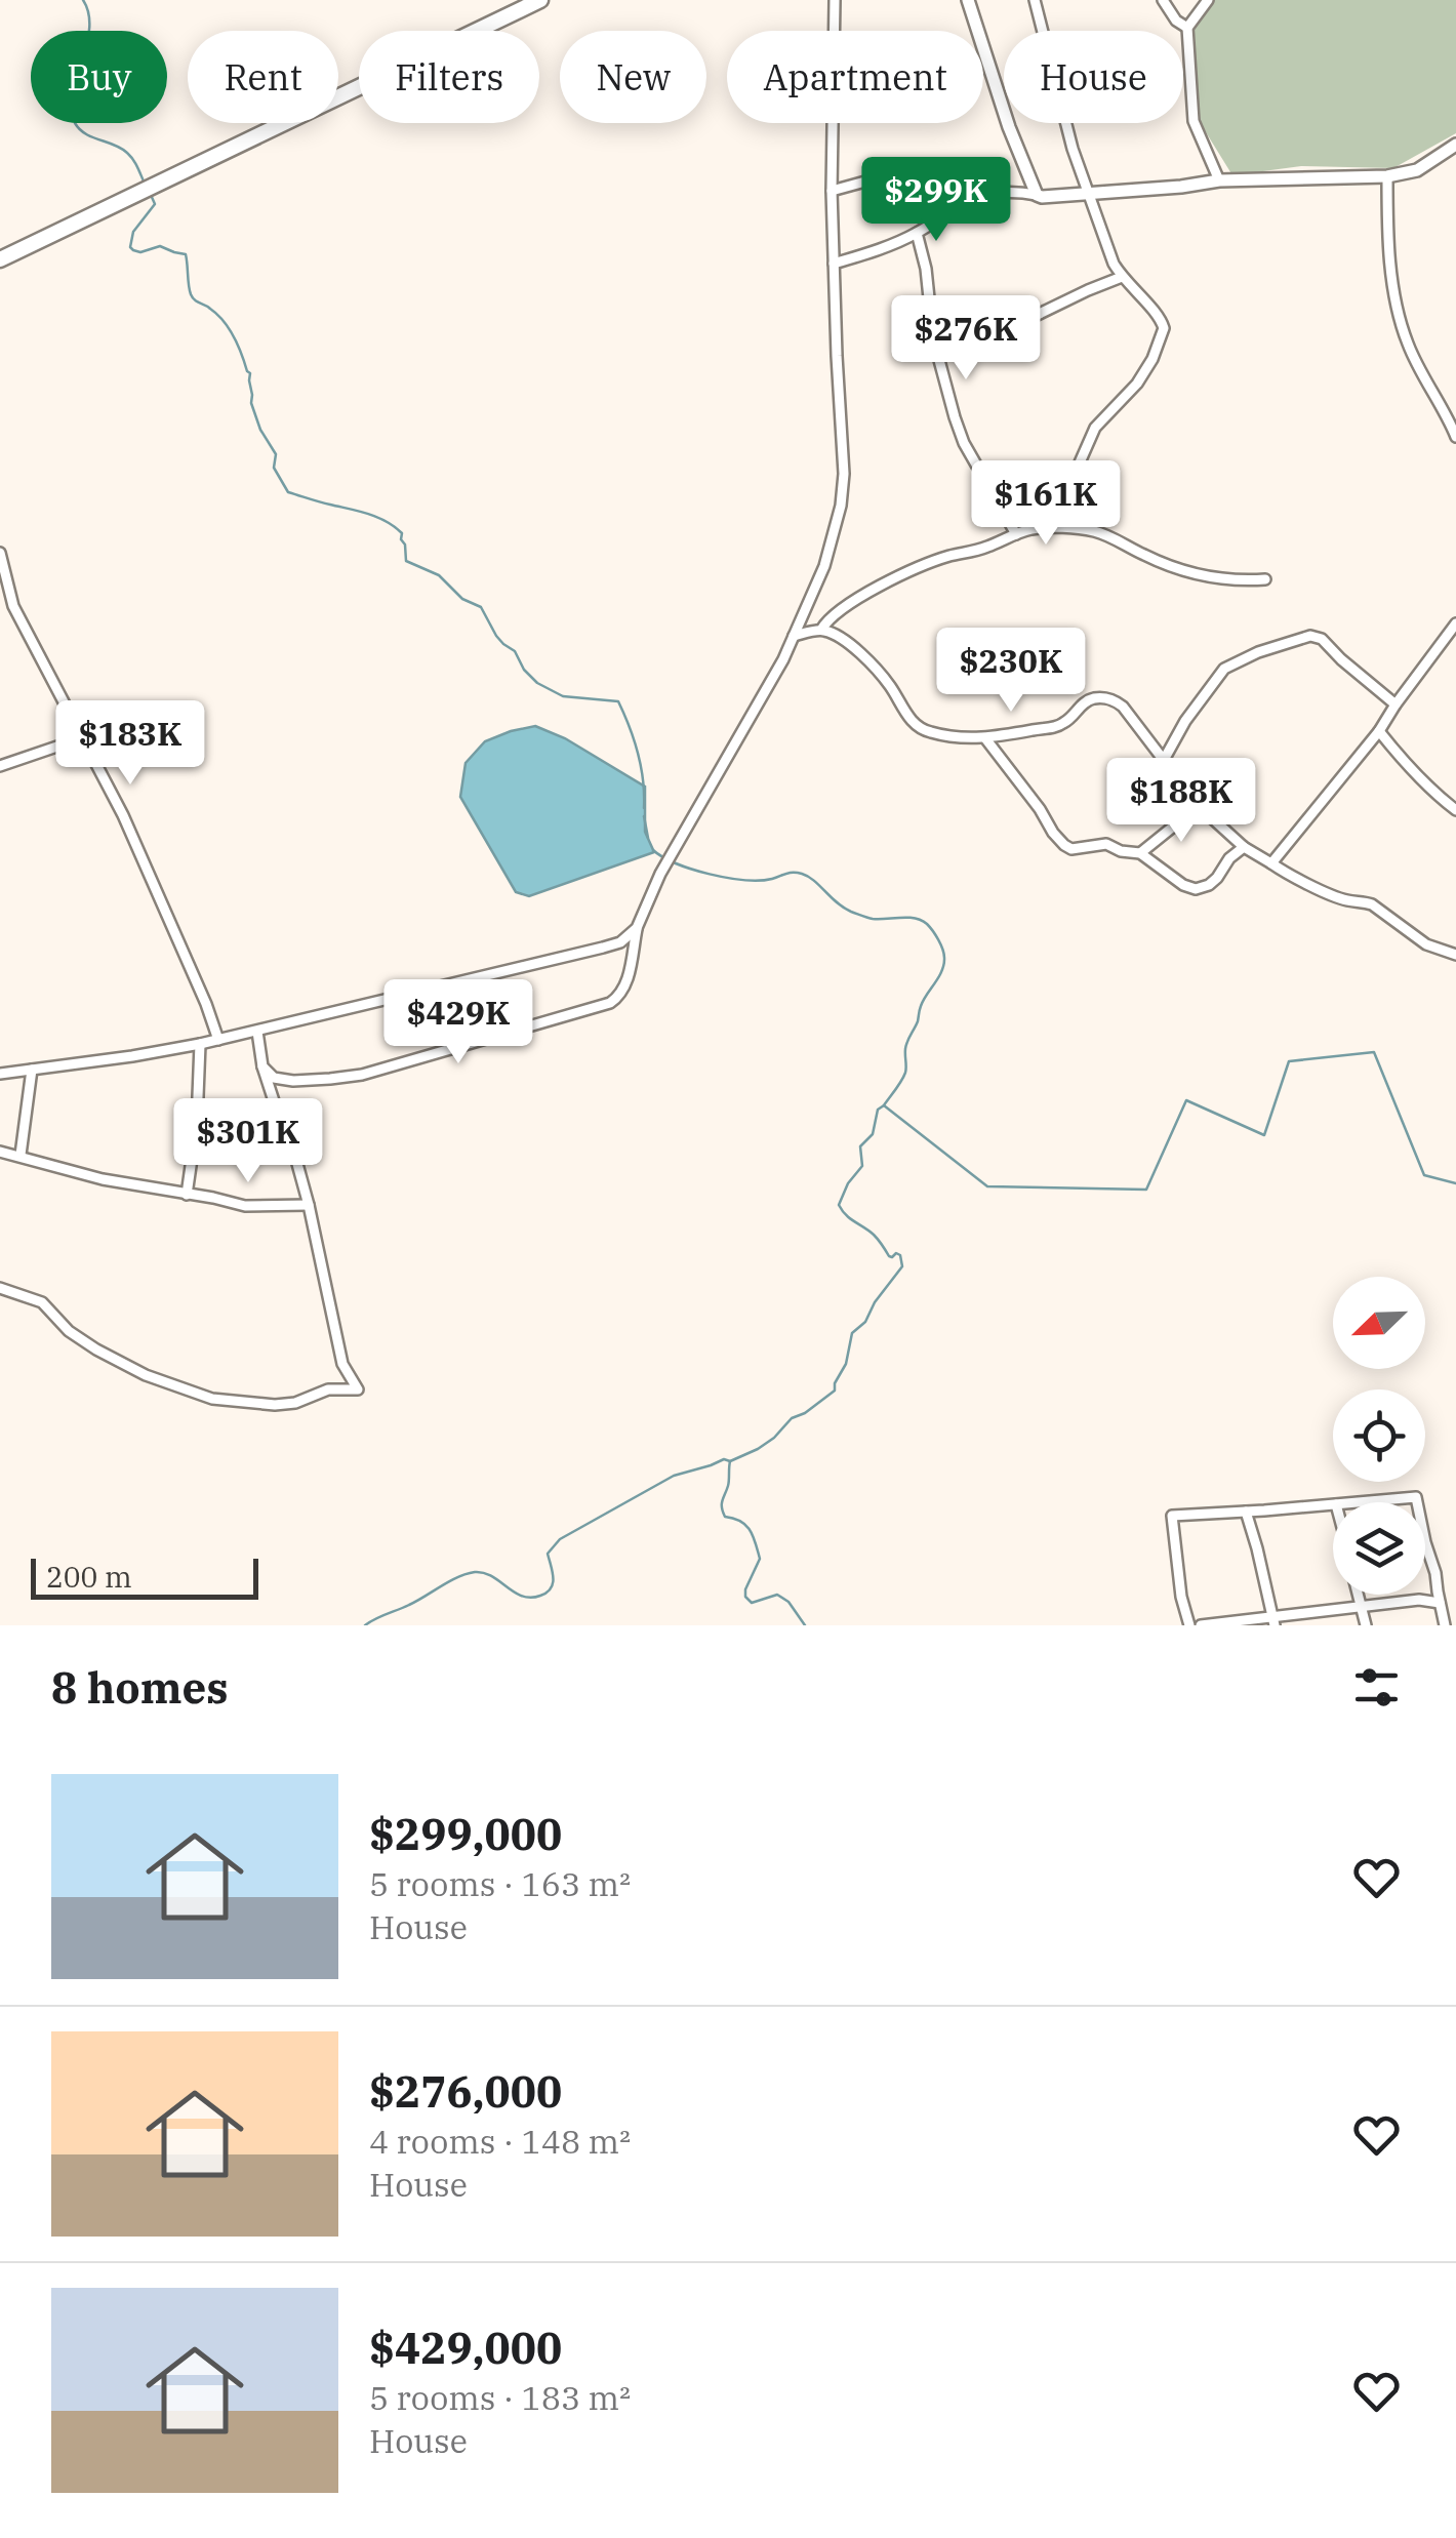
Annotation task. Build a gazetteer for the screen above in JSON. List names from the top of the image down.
{
  "scale_bar": "200 m",
  "north": "bottom left",
  "page": {
    "chip": [
      "Buy",
      "Rent",
      "Filters",
      "New",
      "Apartment",
      "House"
    ],
    "price": [
      "$299K",
      "$276K",
      "$161K",
      "$230K",
      "$183K",
      "$188K",
      "$429K",
      "$301K"
    ],
    "scale": "200 m",
    "heading": "8 homes",
    "list": [
      {
        "name": "$299,000",
        "note": "5 rooms · 163 m² · House"
      },
      {
        "name": "$276,000",
        "note": "4 rooms · 148 m² · House"
      },
      {
        "name": "$429,000",
        "note": "5 rooms · 183 m² · House"
      }
    ]
  }
}
